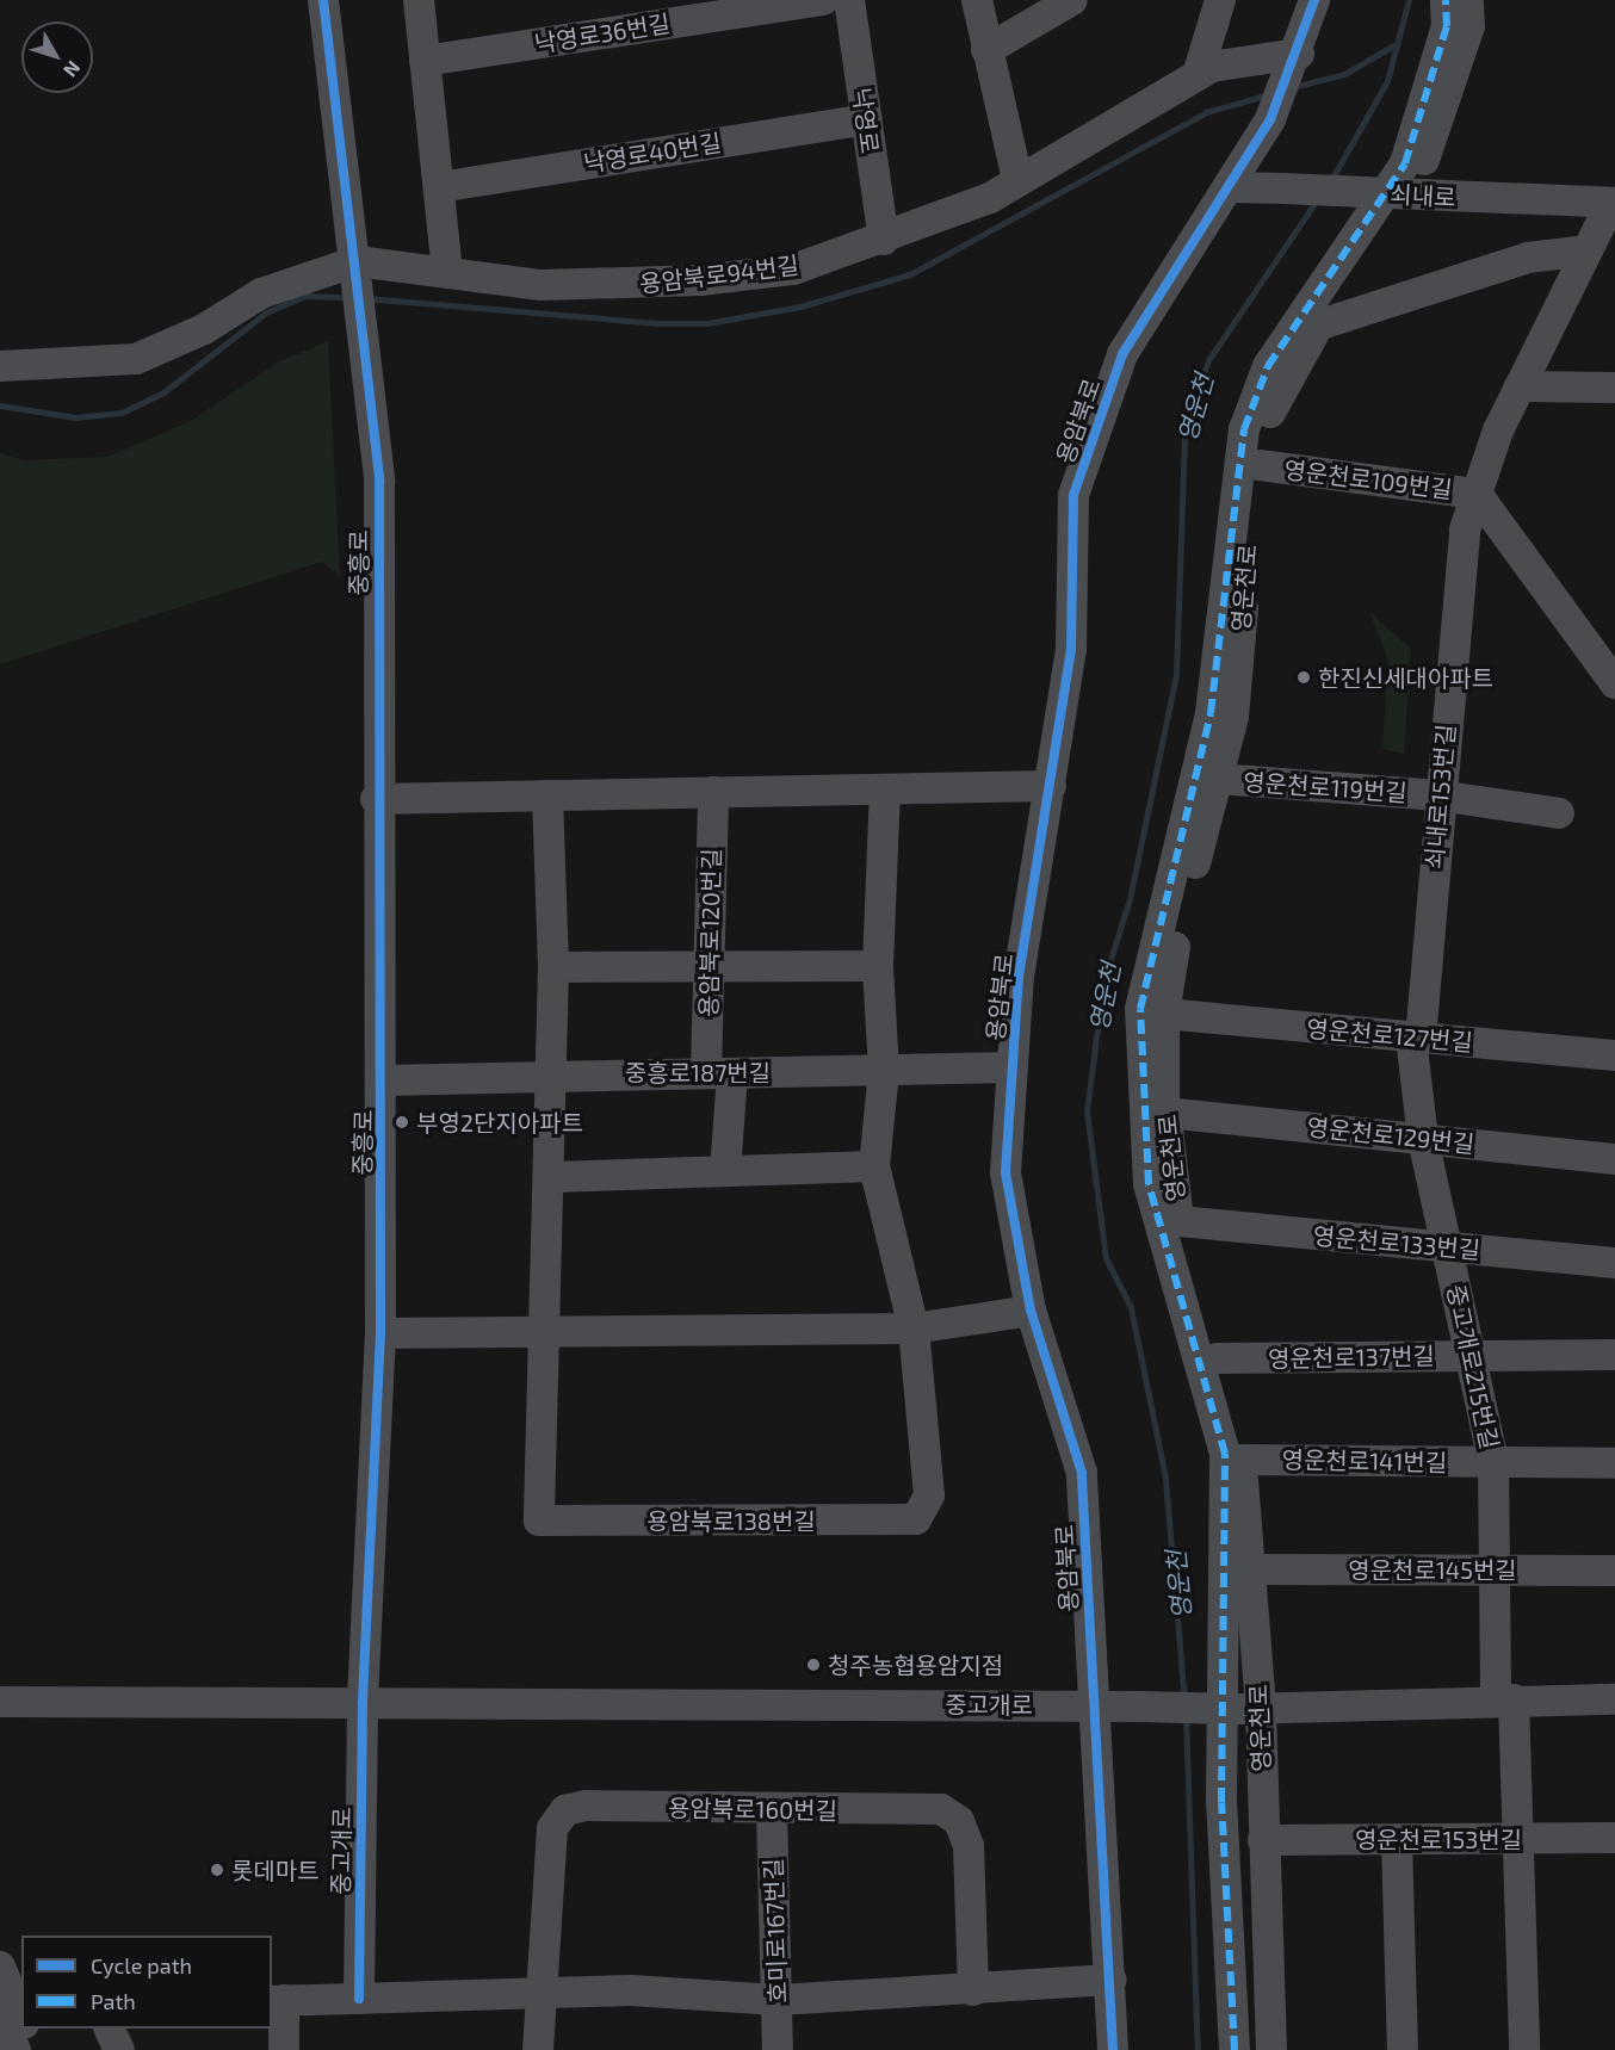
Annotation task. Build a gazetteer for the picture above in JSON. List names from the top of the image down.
{
  "streets": {
    "street": [
      "낙영로36번길",
      "낙영로",
      "낙영로40번길",
      "쇠내로",
      "용암북로94번길",
      "용암북로",
      "영운천로109번길",
      "중흥로",
      "영운천로",
      "영운천로119번길",
      "쇠내로153번길",
      "용암북로120번길",
      "영운천로127번길",
      "중흥로187번길",
      "영운천로129번길",
      "영운천로133번길",
      "영운천로137번길",
      "중고개로215번길",
      "영운천로141번길",
      "용암북로138번길",
      "영운천로145번길",
      "중고개로",
      "용암북로160번길",
      "영운천로153번길",
      "호미로167번길"
    ]
  },
  "crossings": [
    ["낙영로", "낙영로40번길"],
    ["낙영로", "용암북로94번길"],
    ["쇠내로", "용암북로"],
    ["쇠내로", "영운천로"],
    ["쇠내로", "쇠내로153번길"],
    ["용암북로94번길", "용암북로"],
    ["용암북로94번길", "중흥로"],
    ["용암북로", "중흥로187번길"],
    ["용암북로", "중고개로"],
    ["영운천로109번길", "영운천로"],
    ["영운천로109번길", "쇠내로153번길"],
    ["중흥로", "중흥로187번길"],
    ["중흥로", "중고개로"],
    ["영운천로", "영운천로119번길"],
    ["영운천로", "영운천로127번길"],
    ["영운천로", "영운천로129번길"],
    ["영운천로", "영운천로133번길"],
    ["영운천로", "영운천로137번길"],
    ["영운천로", "영운천로141번길"],
    ["영운천로", "영운천로145번길"],
    ["영운천로", "중고개로"],
    ["영운천로", "영운천로153번길"],
    ["영운천로119번길", "쇠내로153번길"],
    ["쇠내로153번길", "영운천로127번길"],
    ["쇠내로153번길", "중고개로215번길"],
    ["용암북로120번길", "중흥로187번길"],
    ["영운천로127번길", "중고개로215번길"],
    ["중흥로187번길", "용암북로138번길"],
    ["영운천로129번길", "중고개로215번길"],
    ["영운천로133번길", "중고개로215번길"],
    ["영운천로137번길", "중고개로215번길"],
    ["중고개로215번길", "영운천로141번길"],
    ["중고개로215번길", "영운천로145번길"],
    ["중고개로215번길", "중고개로"],
    ["중고개로215번길", "영운천로153번길"],
    ["용암북로160번길", "호미로167번길"]
  ],
  "water": ["영운천"],
  "places": [
    "한진신세대아파트",
    "부영2단지아파트",
    "청주농협용암지점",
    "롯데마트"
  ],
  "legend": ["Cycle path", "Path"],
  "north": "bottom right"
}
